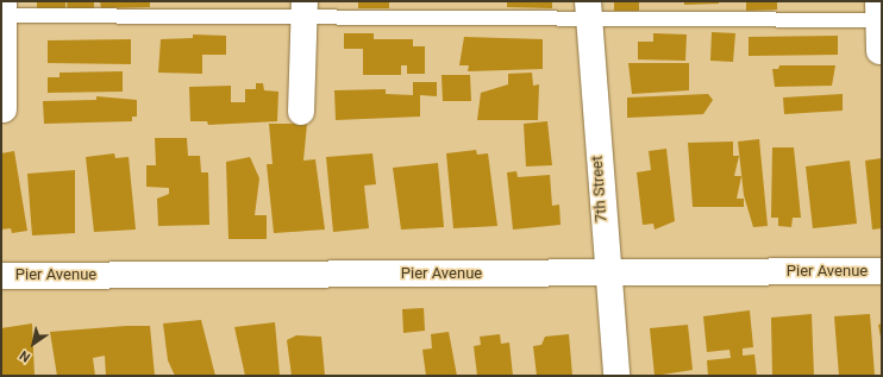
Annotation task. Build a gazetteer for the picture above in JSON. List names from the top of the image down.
{
  "streets": {
    "street": ["7th Street", "Pier Avenue"]
  },
  "crossings": [
    ["7th Street", "Pier Avenue"]
  ],
  "north": "bottom left"
}
